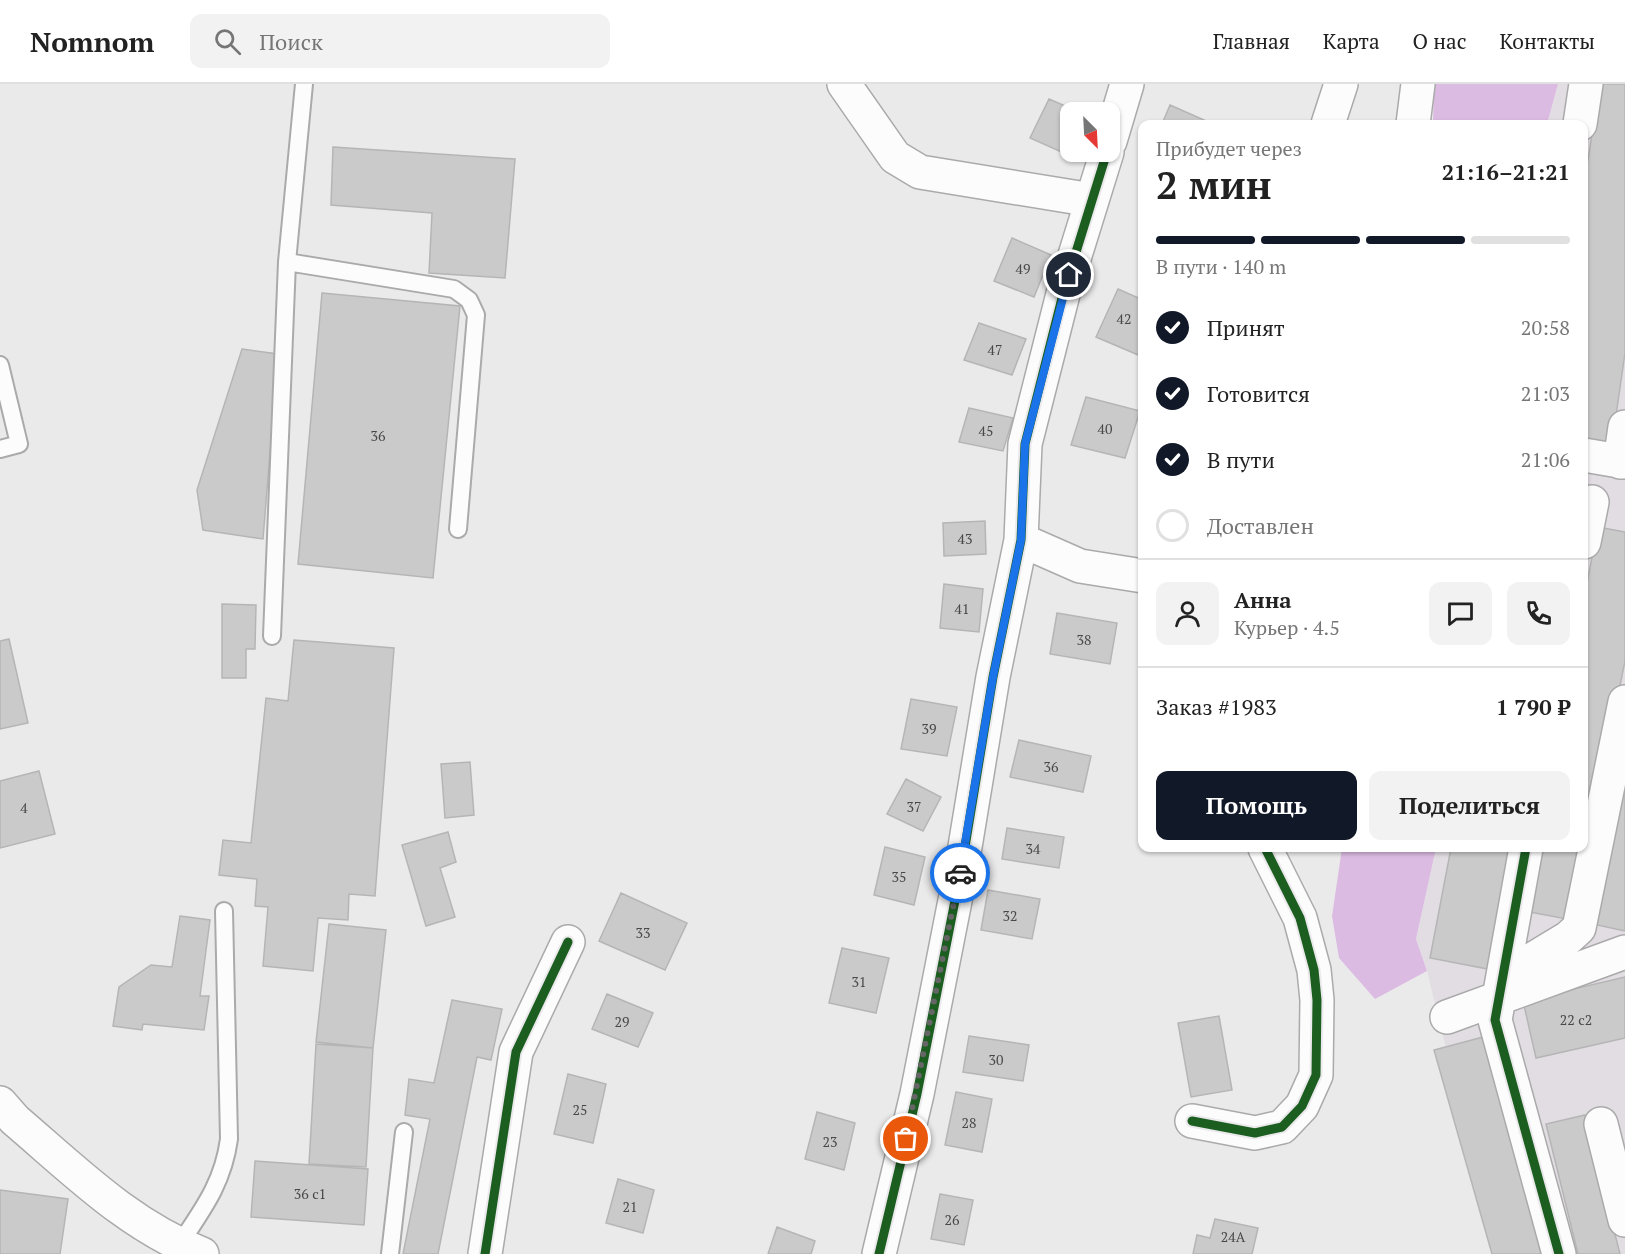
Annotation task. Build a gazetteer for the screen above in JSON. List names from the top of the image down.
{
  "house_numbers": [
    "49",
    "42",
    "47",
    "40",
    "45",
    "36",
    "43",
    "41",
    "38",
    "39",
    "36",
    "37",
    "4",
    "34",
    "35",
    "32",
    "33",
    "31",
    "22 с2",
    "29",
    "30",
    "25",
    "28",
    "23",
    "36 с1",
    "21",
    "26",
    "24А"
  ],
  "north": "bottom right",
  "page": {
    "header": "Nomnom",
    "search": "Поиск",
    "nav": [
      "Главная",
      "Карта",
      "О нас",
      "Контакты"
    ],
    "heading": ["2 мин", "Прибудет через", "21:16–21:21"],
    "panel": [
      "Анна",
      "Курьер · 4.5",
      "Заказ #1983",
      "1 790 ₽"
    ],
    "bar": "В пути · 140 m",
    "list": [
      ["Принят", "20:58"],
      ["Готовится", "21:03"],
      ["В пути", "21:06"],
      "Доставлен"
    ],
    "buttons": ["Помощь", "Поделиться"]
  }
}
